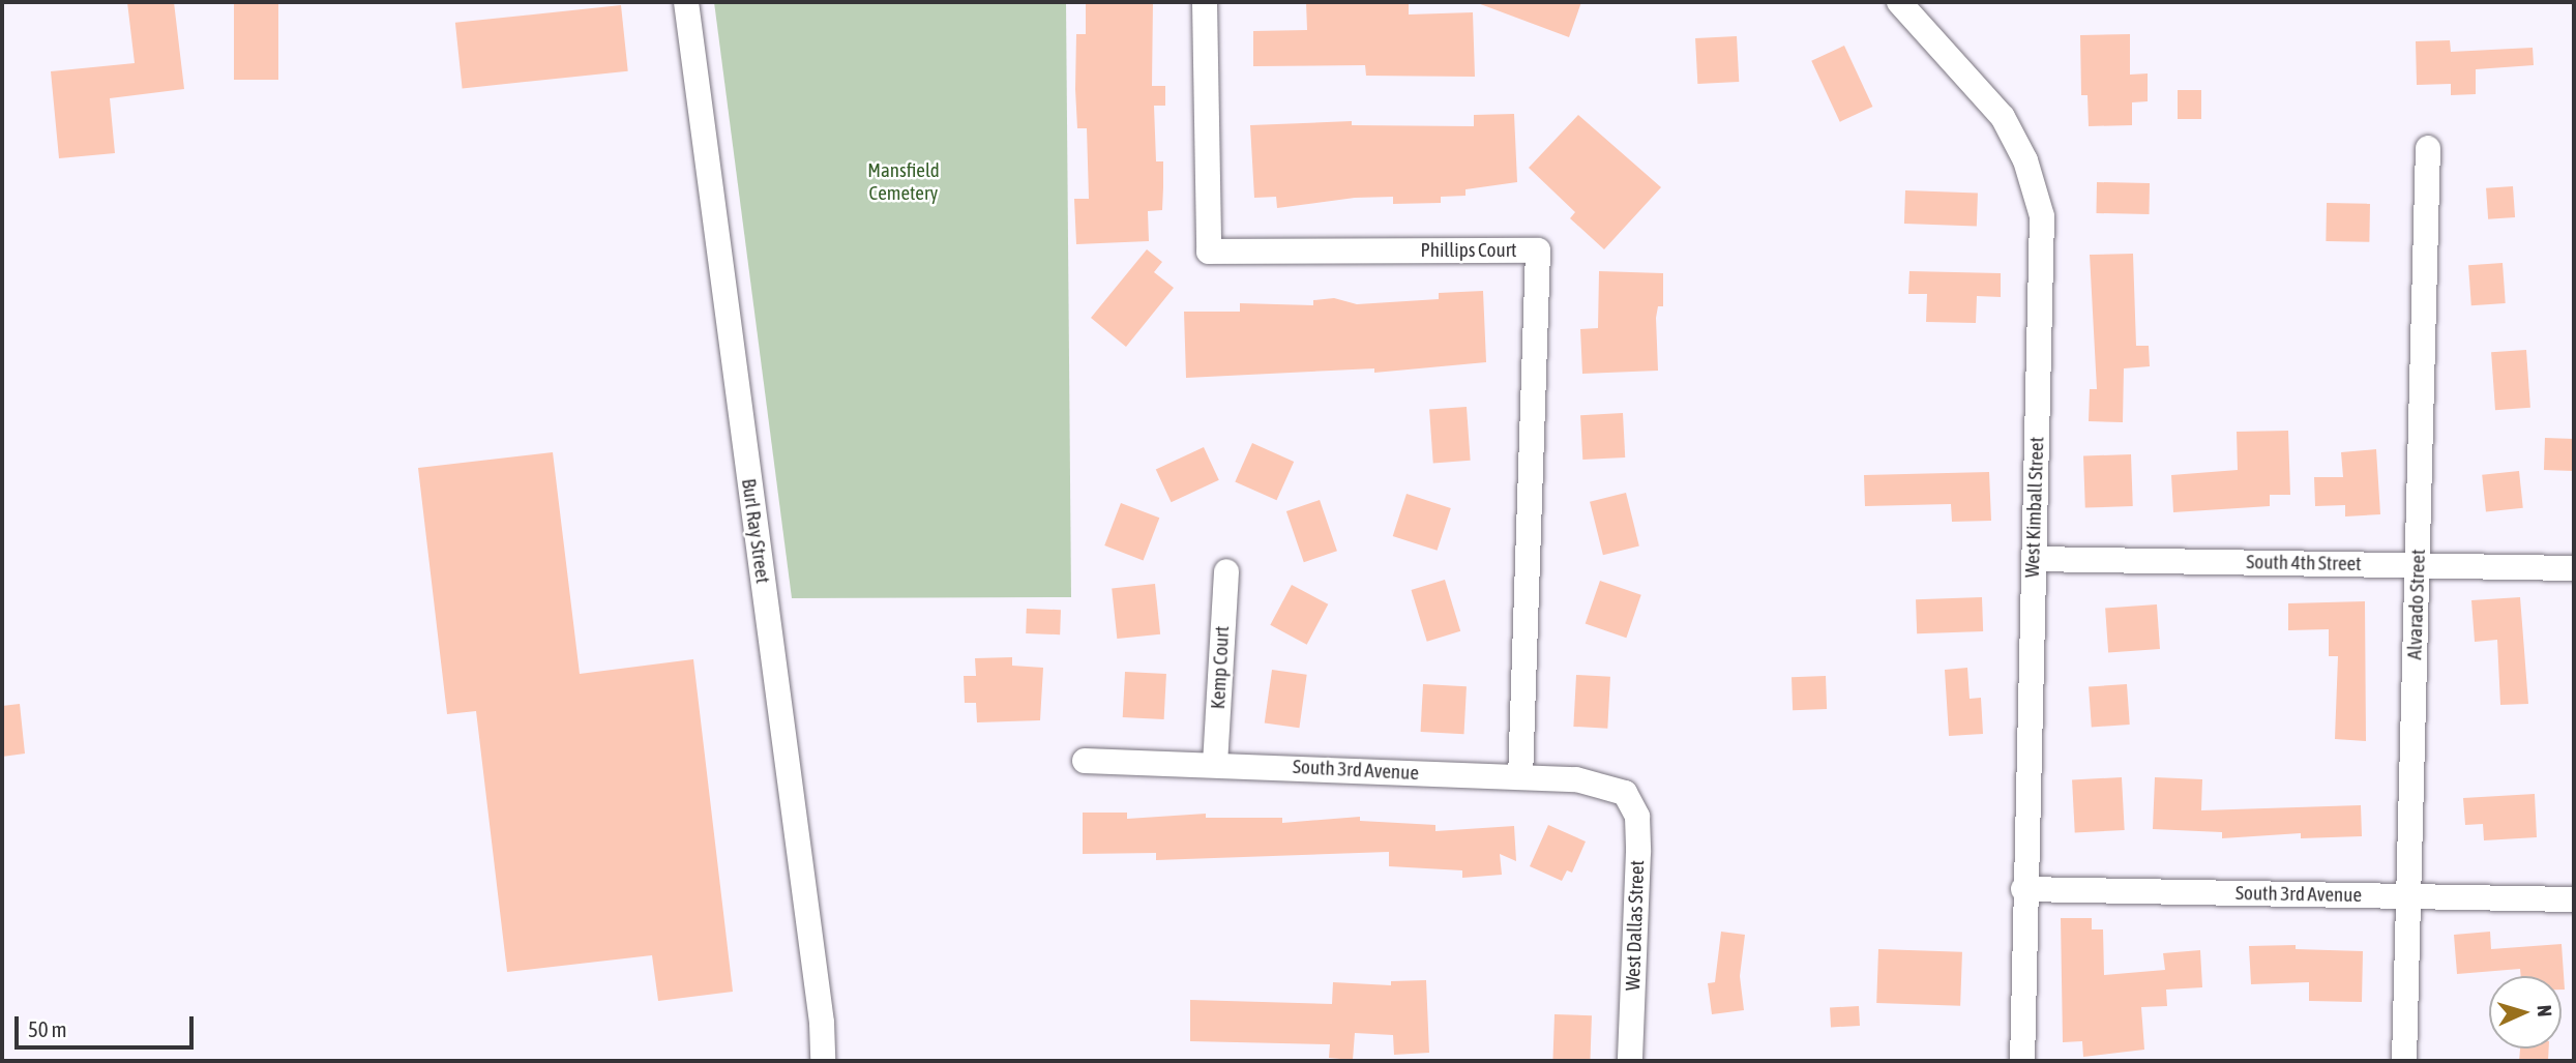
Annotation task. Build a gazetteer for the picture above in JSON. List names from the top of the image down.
{
  "streets": {
    "street": [
      "Phillips Court",
      "West Kimball Street",
      "Burl Ray Street",
      "South 4th Street",
      "Alvarado Street",
      "Kemp Court",
      "South 3rd Avenue",
      "West Dallas Street"
    ]
  },
  "crossings": [
    ["Phillips Court", "South 3rd Avenue"],
    ["West Kimball Street", "South 4th Street"],
    ["West Kimball Street", "South 3rd Avenue"],
    ["South 4th Street", "Alvarado Street"],
    ["Alvarado Street", "South 3rd Avenue"],
    ["Kemp Court", "South 3rd Avenue"],
    ["South 3rd Avenue", "West Dallas Street"]
  ],
  "parks": ["Mansfield Cemetery"],
  "scale_bar": "50 m",
  "north": "right"
}
